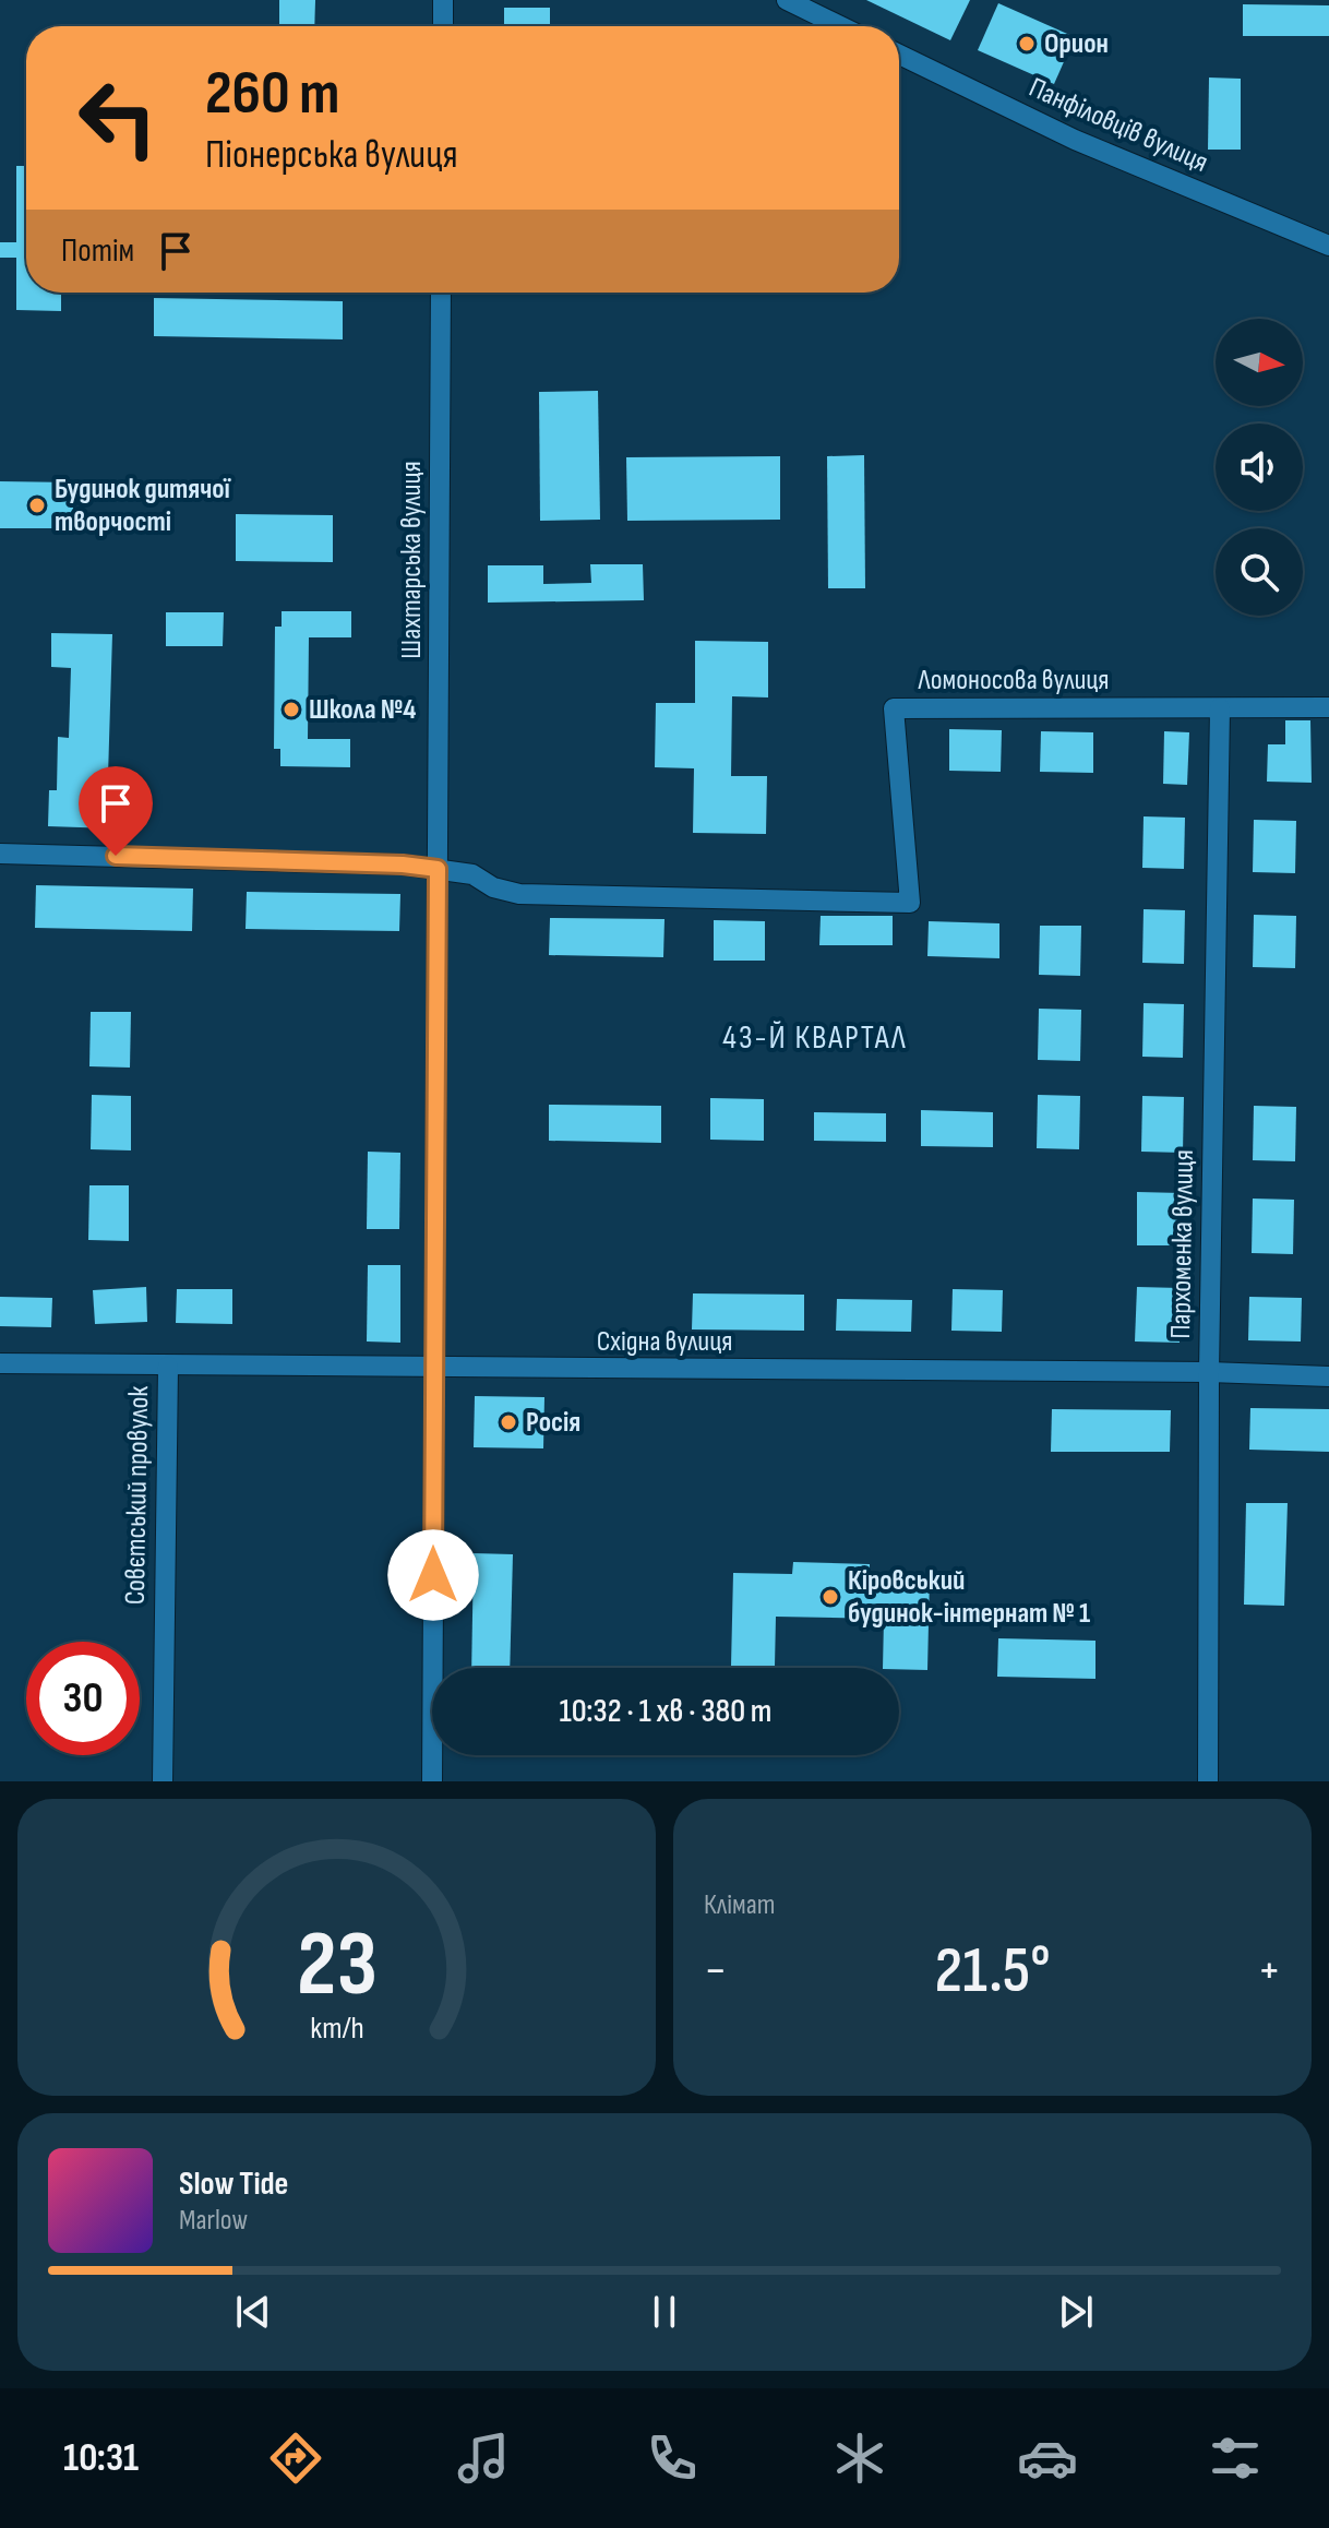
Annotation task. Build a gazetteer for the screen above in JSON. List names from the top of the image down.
{
  "streets": {
    "street": [
      "Панфіловців вулиця",
      "Шахтарська вулиця",
      "Ломоносова вулиця",
      "Пархоменка вулиця",
      "Східна вулиця",
      "Совєтський провулок"
    ]
  },
  "crossings": [
    ["Шахтарська вулиця", "Ломоносова вулиця"],
    ["Шахтарська вулиця", "Східна вулиця"],
    ["Ломоносова вулиця", "Пархоменка вулиця"],
    ["Пархоменка вулиця", "Східна вулиця"],
    ["Східна вулиця", "Совєтський провулок"]
  ],
  "districts": ["43-Й КВАРТАЛ"],
  "places": [
    "Орион",
    "Будинок дитячої творчості",
    "Школа №4",
    "Росія",
    "Кіровський будинок-інтернат № 1"
  ],
  "north": "right",
  "page": {
    "turn": ["260 m", "Піонерська вулиця"],
    "then": "Потім",
    "limit": "30",
    "trip": "10:32 · 1 хв · 380 m",
    "tile": "Клімат",
    "heat": ["−", "21.5°", "+"],
    "song": ["Slow Tide", "Marlow"],
    "tabs": "10:31",
    "gauge": ["23", "km/h"]
  }
}
